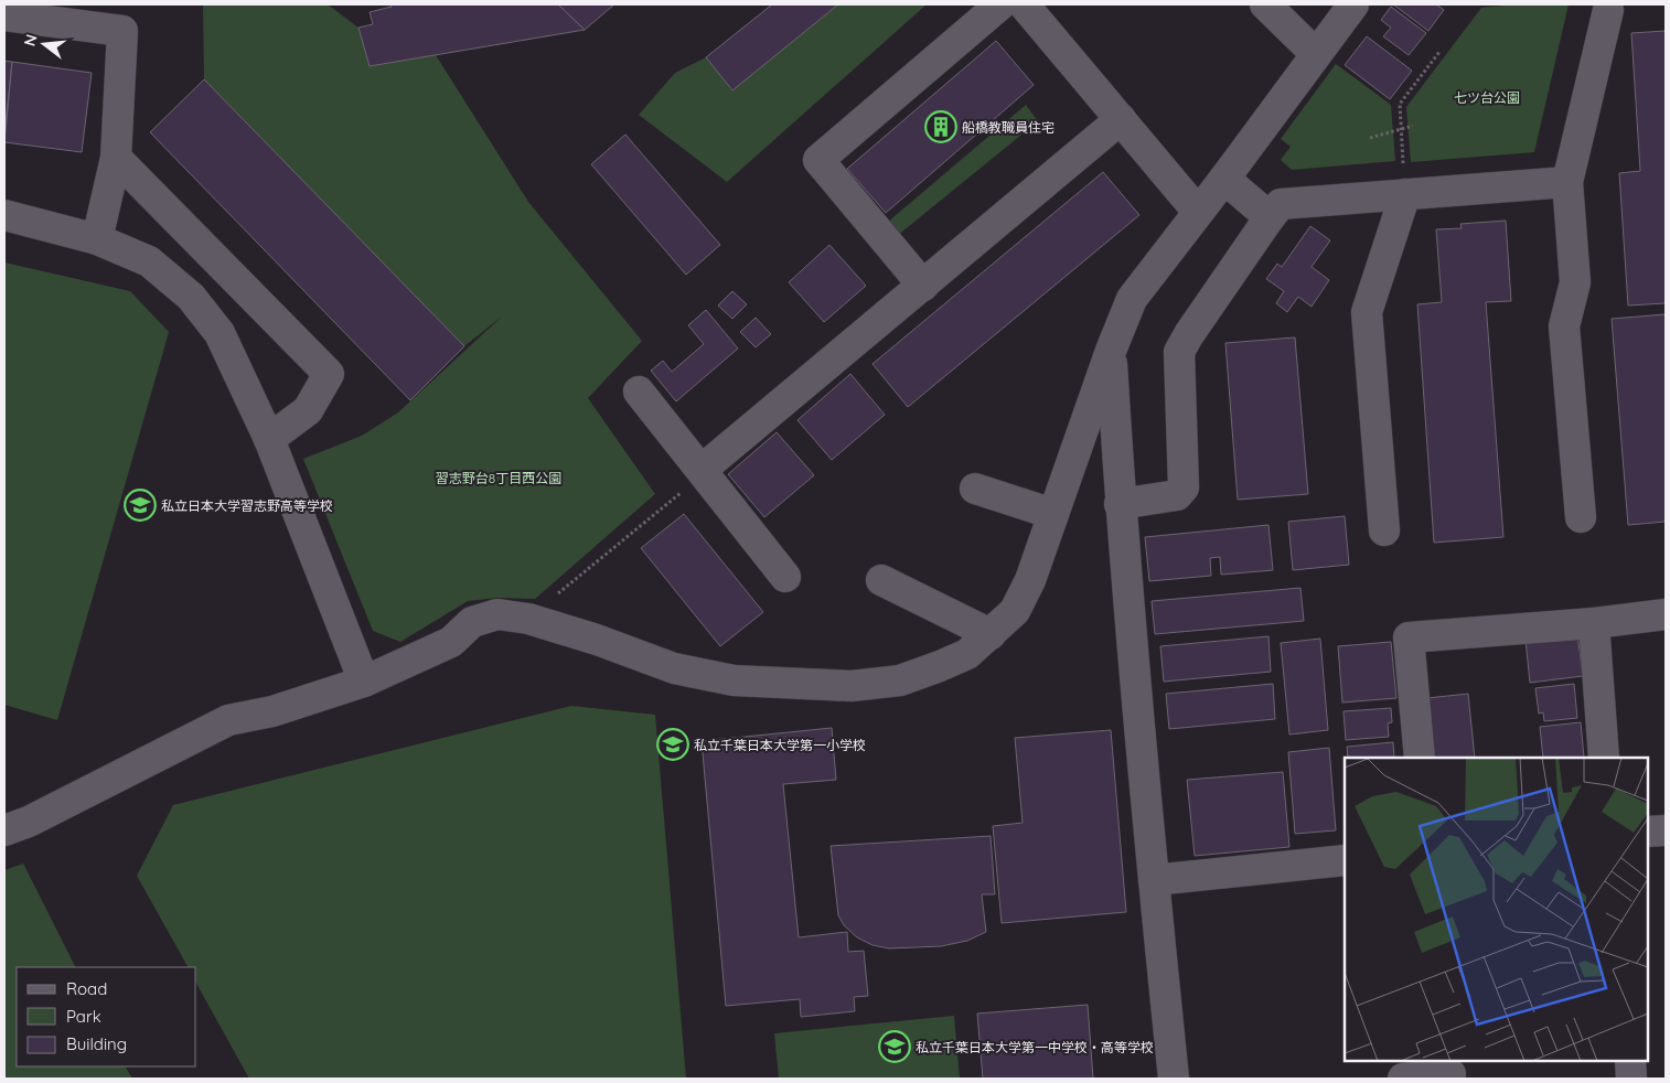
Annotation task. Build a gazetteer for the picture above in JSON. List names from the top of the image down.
{
  "parks": ["七ツ台公園", "習志野台8丁目西公園"],
  "places": {
    "building": ["船橋教職員住宅"],
    "school or university": ["私立日本大学習志野高等学校", "私立千葉日本大学第一小学校", "私立千葉日本大学第一中学校・高等学校"]
  },
  "legend": ["Road", "Park", "Building"],
  "north": "left"
}
